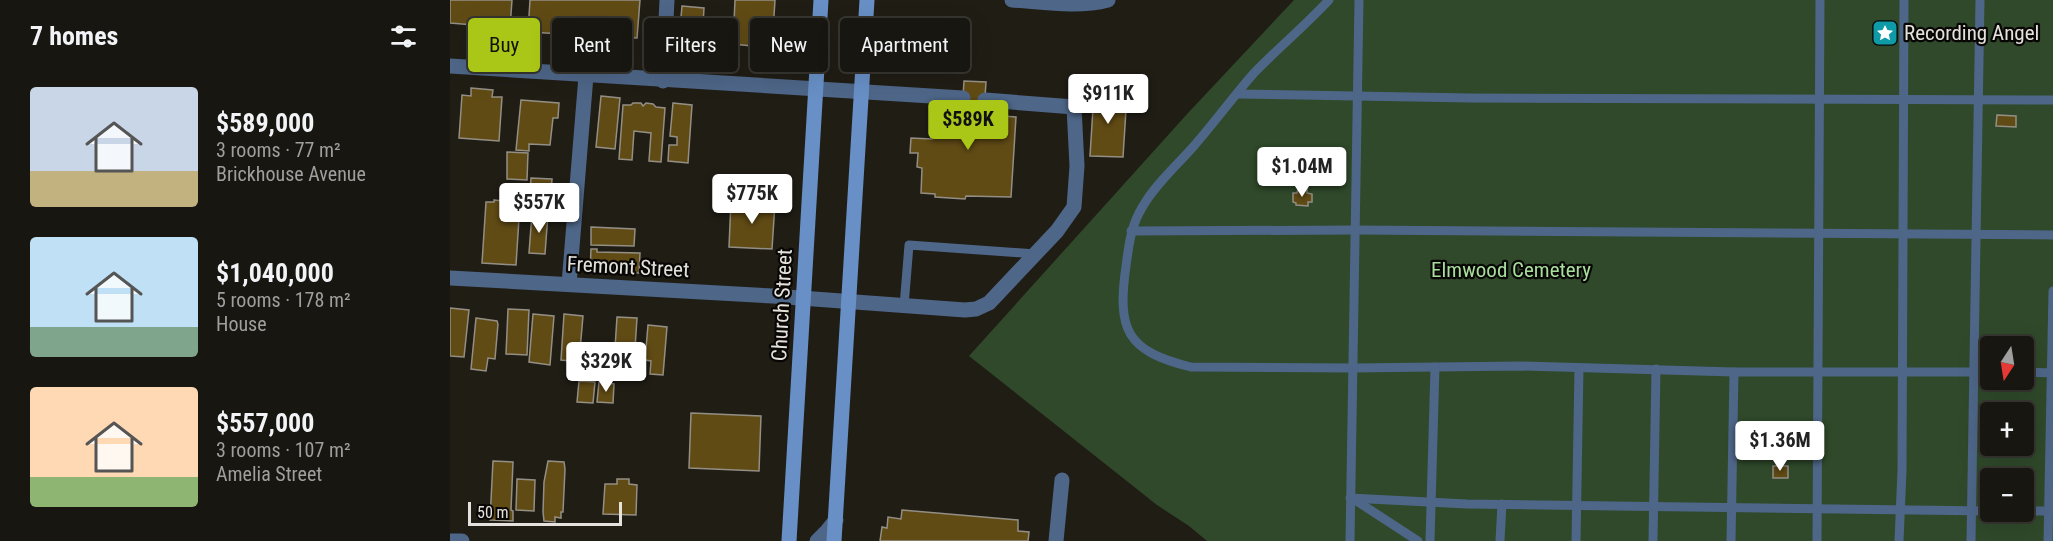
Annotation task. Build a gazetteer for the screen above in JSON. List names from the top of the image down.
{
  "streets": {
    "main road": ["Church Street"],
    "street": ["Fremont Street"]
  },
  "crossings": [
    ["Fremont Street", "Church Street"]
  ],
  "parks": ["Elmwood Cemetery"],
  "places": {
    "place": ["Recording Angel"]
  },
  "scale_bar": "50 m",
  "north": "bottom",
  "page": {
    "heading": "7 homes",
    "chip": [
      "Buy",
      "Rent",
      "Filters",
      "New",
      "Apartment"
    ],
    "list": [
      {
        "name": "$589,000",
        "note": "3 rooms · 77 m² · Brickhouse Avenue"
      },
      {
        "name": "$1,040,000",
        "note": "5 rooms · 178 m² · House"
      },
      {
        "name": "$557,000",
        "note": "3 rooms · 107 m² · Amelia Street"
      }
    ],
    "price": [
      "$911K",
      "$589K",
      "$1.04M",
      "$775K",
      "$557K",
      "$329K",
      "$1.36M"
    ],
    "map_buttons": ["+", "−"],
    "scale": "50 m"
  }
}
